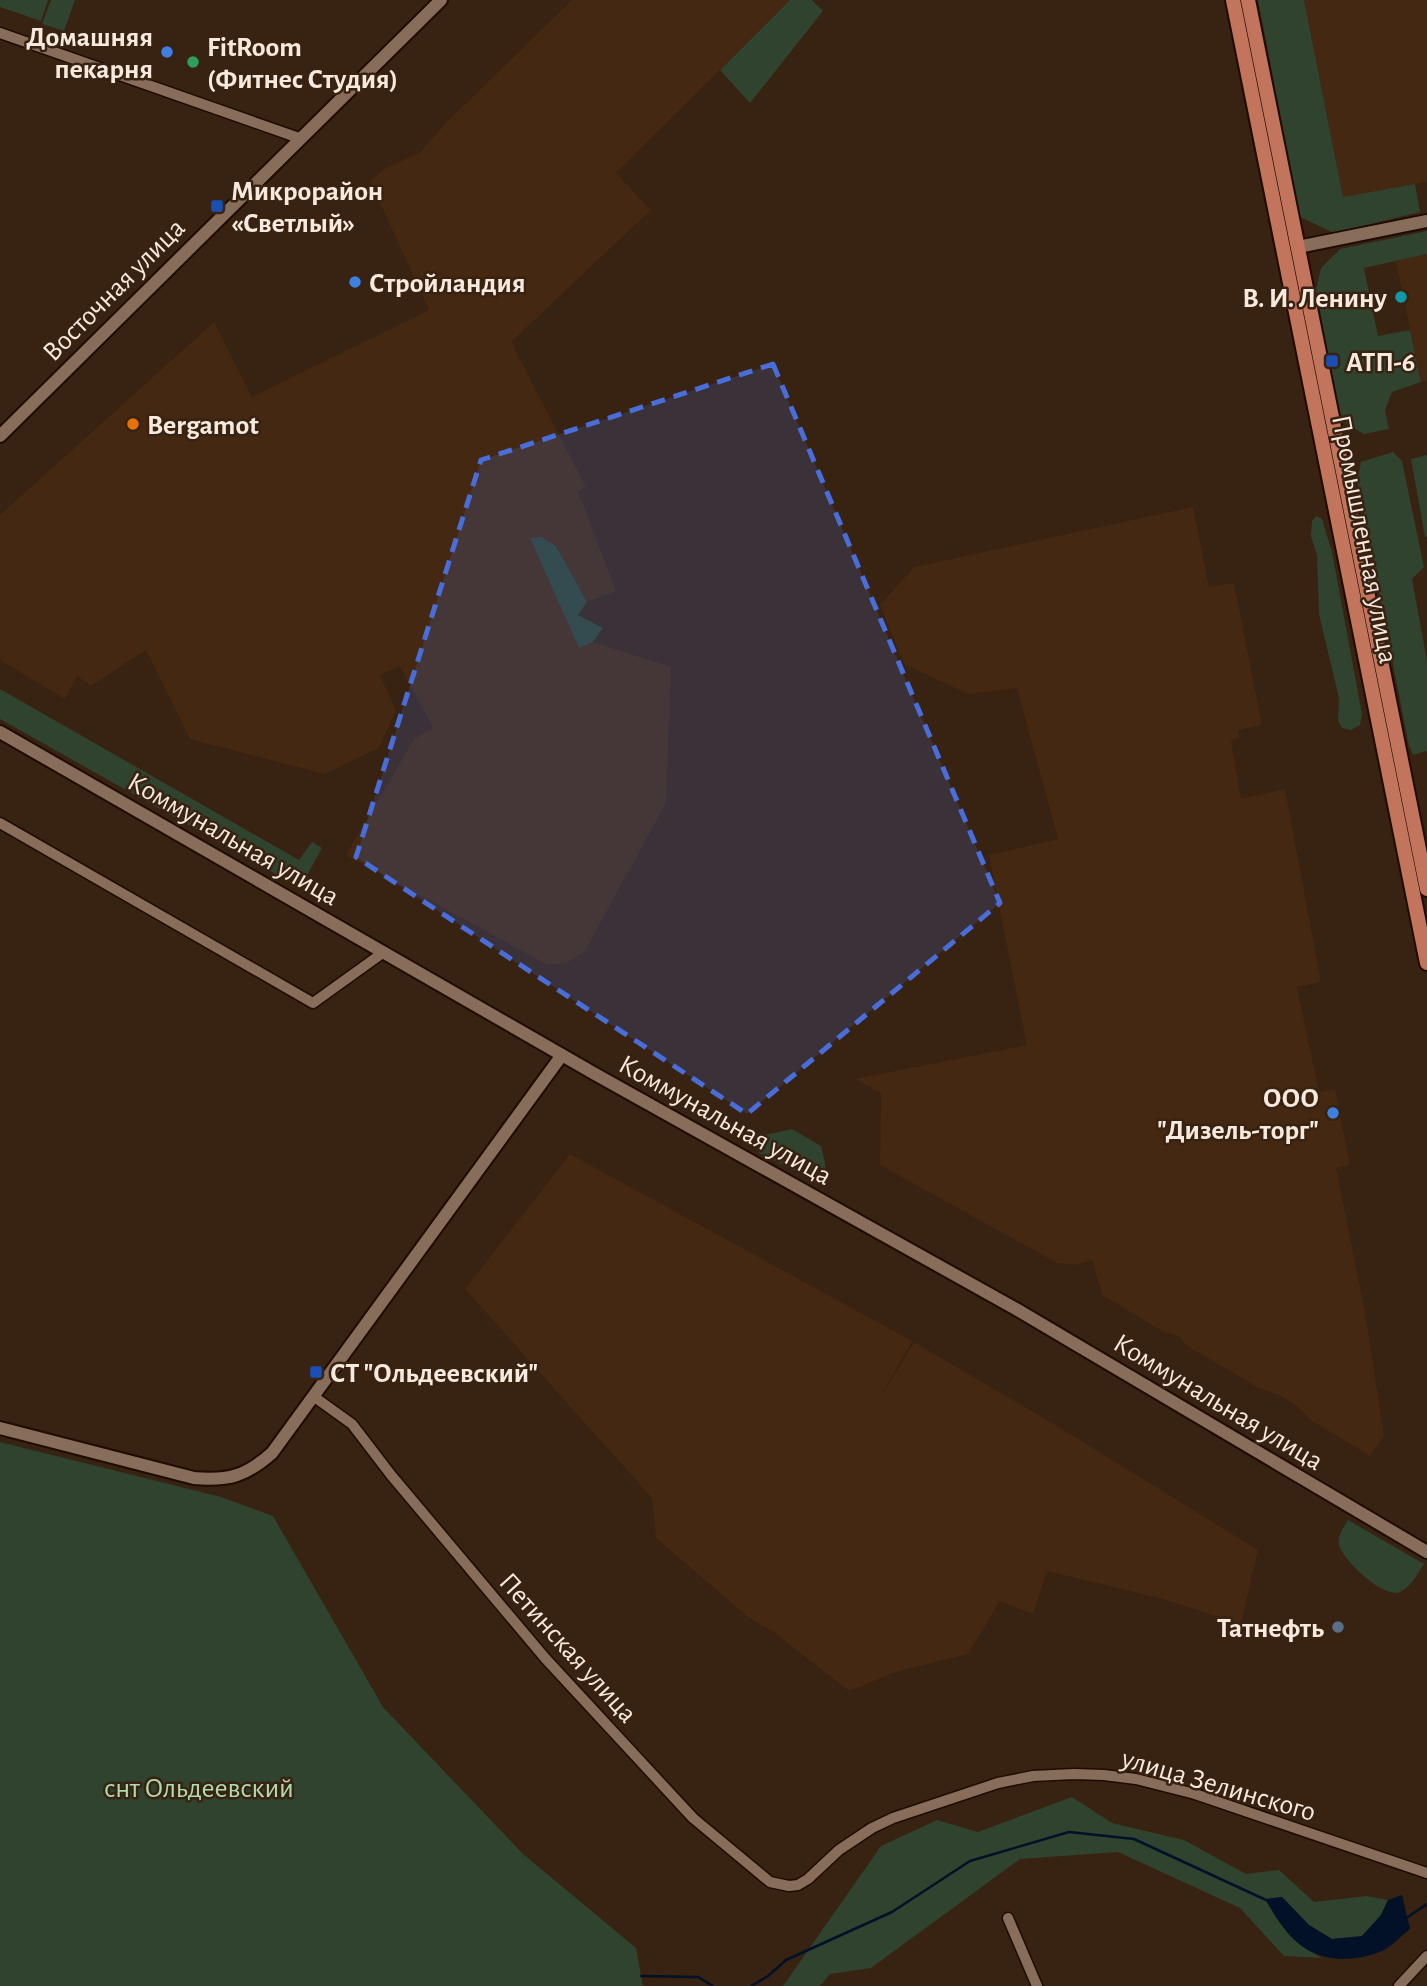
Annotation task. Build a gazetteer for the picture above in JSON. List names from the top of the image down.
{
  "streets": {
    "main road": ["Восточная улица", "Промышленная улица", "Коммунальная улица"],
    "street": ["Петинская улица", "улица Зелинского"]
  },
  "crossings": [
    ["Петинская улица", "улица Зелинского"]
  ],
  "parks": ["снт Ольдеевский"],
  "places": {
    "other": [
      "Домашняя пекарня",
      "FitRoom (Фитнес Студия)",
      "Стройландия",
      "В. И. Ленину",
      "Bergamot",
      "ООО \"Дизель-торг\"",
      "Татнефть"
    ],
    "transit": ["Микрорайон «Светлый»", "АТП-6", "СТ \"Ольдеевский\""]
  }
}
